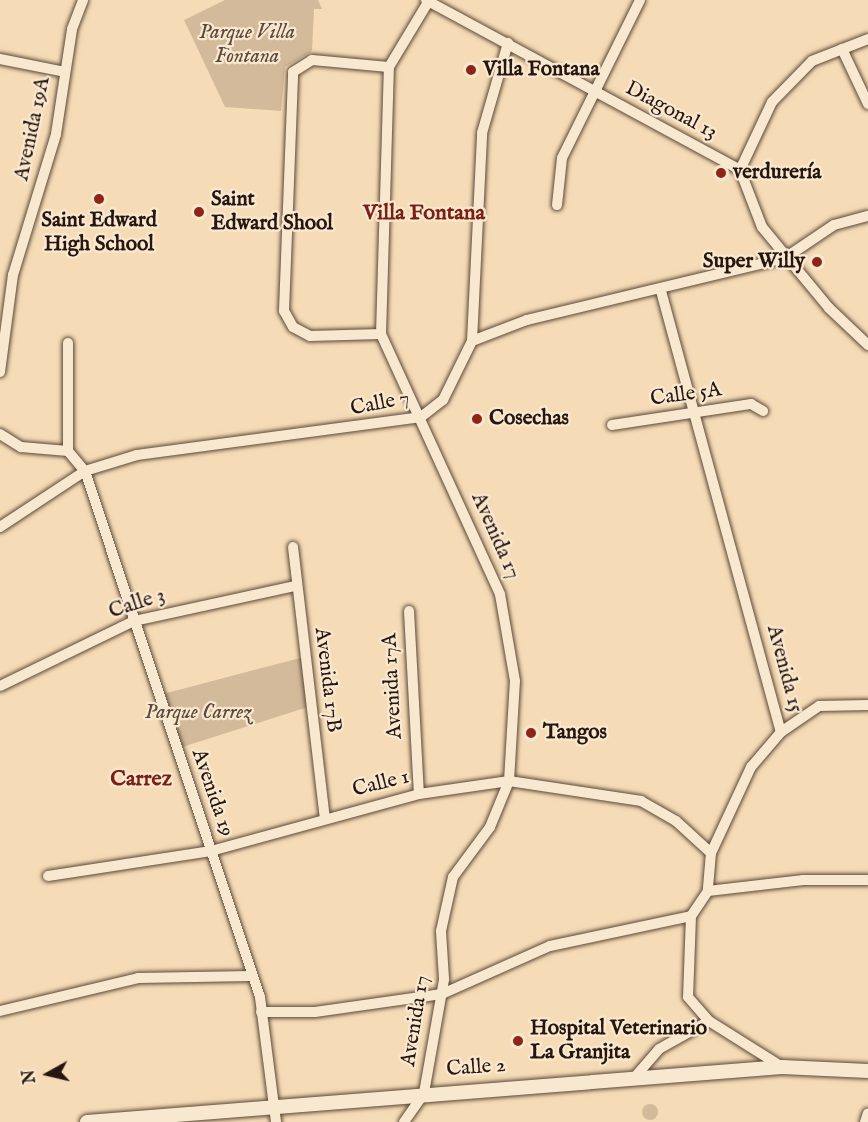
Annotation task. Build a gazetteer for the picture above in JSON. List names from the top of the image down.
{
  "streets": {
    "street": [
      "Diagonal 13",
      "Avenida 19A",
      "Calle 5A",
      "Calle 7",
      "Avenida 17",
      "Calle 3",
      "Avenida 15",
      "Avenida 17B",
      "Avenida 17A",
      "Calle 1",
      "Avenida 19",
      "Calle 2"
    ]
  },
  "crossings": [
    ["Diagonal 13", "Avenida 17"],
    ["Calle 5A", "Avenida 15"],
    ["Calle 7", "Avenida 17"],
    ["Calle 7", "Avenida 19"],
    ["Avenida 17", "Calle 1"],
    ["Avenida 17", "Calle 2"],
    ["Calle 3", "Avenida 17B"],
    ["Calle 3", "Avenida 19"],
    ["Avenida 15", "Calle 1"],
    ["Avenida 17B", "Calle 1"],
    ["Avenida 17A", "Calle 1"],
    ["Calle 1", "Avenida 19"],
    ["Avenida 19", "Calle 2"]
  ],
  "districts": ["Villa Fontana", "Carrez"],
  "parks": ["Parque Villa Fontana", "Parque Carrez"],
  "places": [
    "Villa Fontana",
    "verdurería",
    "Saint Edward High School",
    "Saint Edward Shool",
    "Super Willy",
    "Cosechas",
    "Tangos",
    "Hospital Veterinario La Granjita"
  ],
  "north": "left"
}
